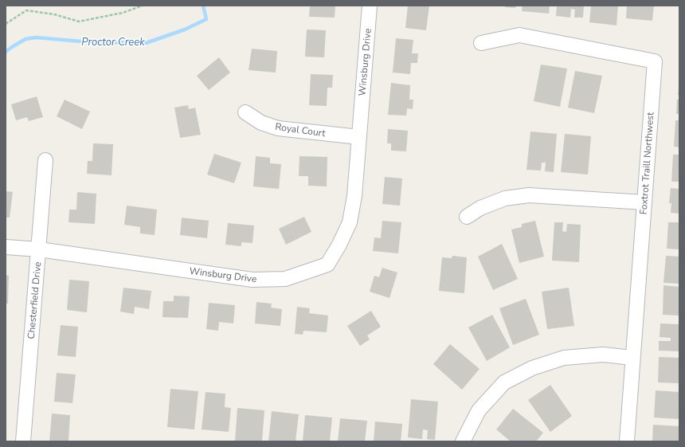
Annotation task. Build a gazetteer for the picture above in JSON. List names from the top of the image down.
{
  "streets": {
    "street": [
      "Winsburg Drive",
      "Royal Court",
      "Foxtrot Traill Northwest",
      "Chesterfield Drive"
    ]
  },
  "crossings": [
    ["Winsburg Drive", "Royal Court"],
    ["Winsburg Drive", "Chesterfield Drive"]
  ],
  "water": ["Proctor Creek"]
}
